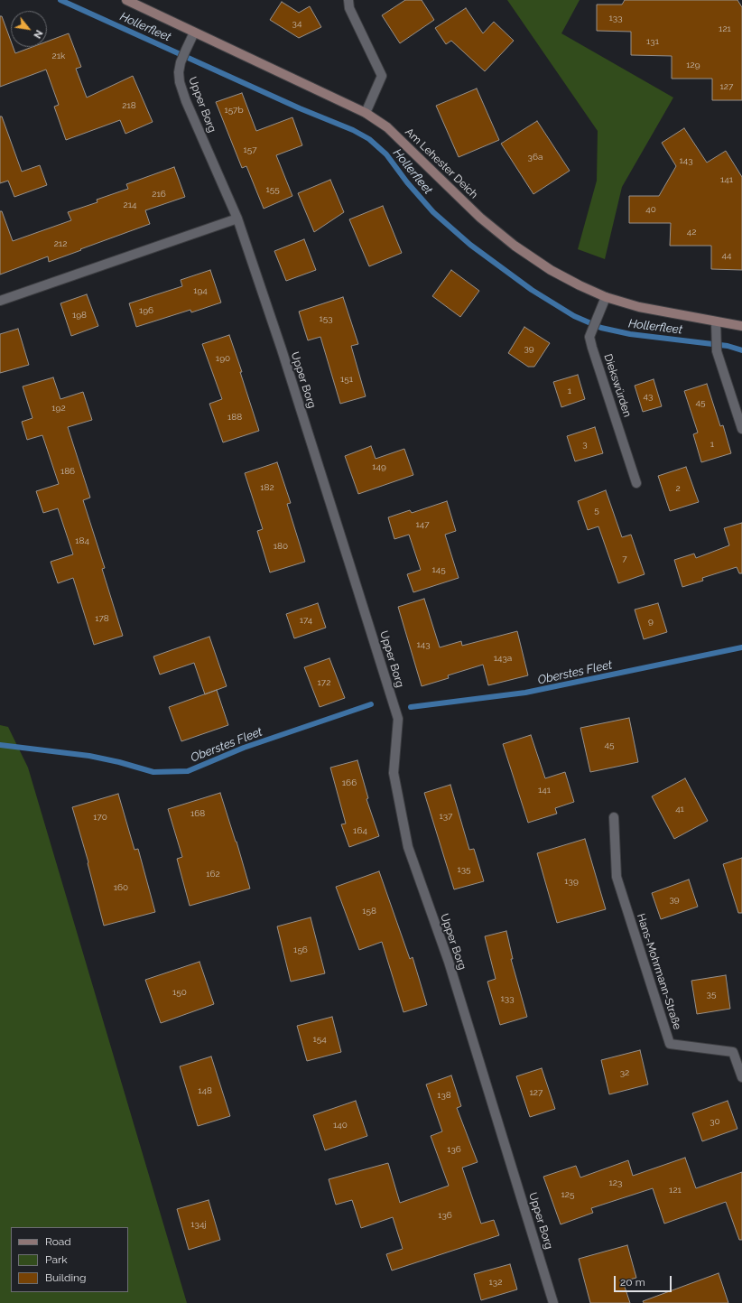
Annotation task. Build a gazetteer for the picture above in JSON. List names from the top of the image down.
{
  "streets": {
    "street": [
      "Upper Borg",
      "Am Lehester Deich",
      "Diekswürden",
      "Hans-Mohrmann-Straße"
    ]
  },
  "crossings": [
    ["Upper Borg", "Am Lehester Deich"],
    ["Am Lehester Deich", "Diekswürden"]
  ],
  "water": ["Hollerfleet", "Oberstes Fleet"],
  "house_numbers": [
    "133",
    "34",
    "121",
    "131",
    "21k",
    "129",
    "127",
    "218",
    "157b",
    "157",
    "36a",
    "143",
    "141",
    "155",
    "216",
    "214",
    "40",
    "42",
    "212",
    "44",
    "194",
    "196",
    "198",
    "153",
    "39",
    "190",
    "151",
    "1",
    "43",
    "45",
    "192",
    "188",
    "3",
    "1",
    "149",
    "186",
    "182",
    "2",
    "5",
    "147",
    "184",
    "180",
    "7",
    "145",
    "178",
    "174",
    "9",
    "143",
    "143a",
    "172",
    "45",
    "166",
    "141",
    "41",
    "168",
    "137",
    "170",
    "164",
    "135",
    "162",
    "139",
    "160",
    "39",
    "158",
    "156",
    "150",
    "35",
    "133",
    "154",
    "32",
    "148",
    "127",
    "138",
    "30",
    "140",
    "136",
    "123",
    "121",
    "125",
    "136",
    "134j",
    "132"
  ],
  "legend": ["Road", "Park", "Building"],
  "scale_bar": "20 m",
  "north": "bottom right"
}
